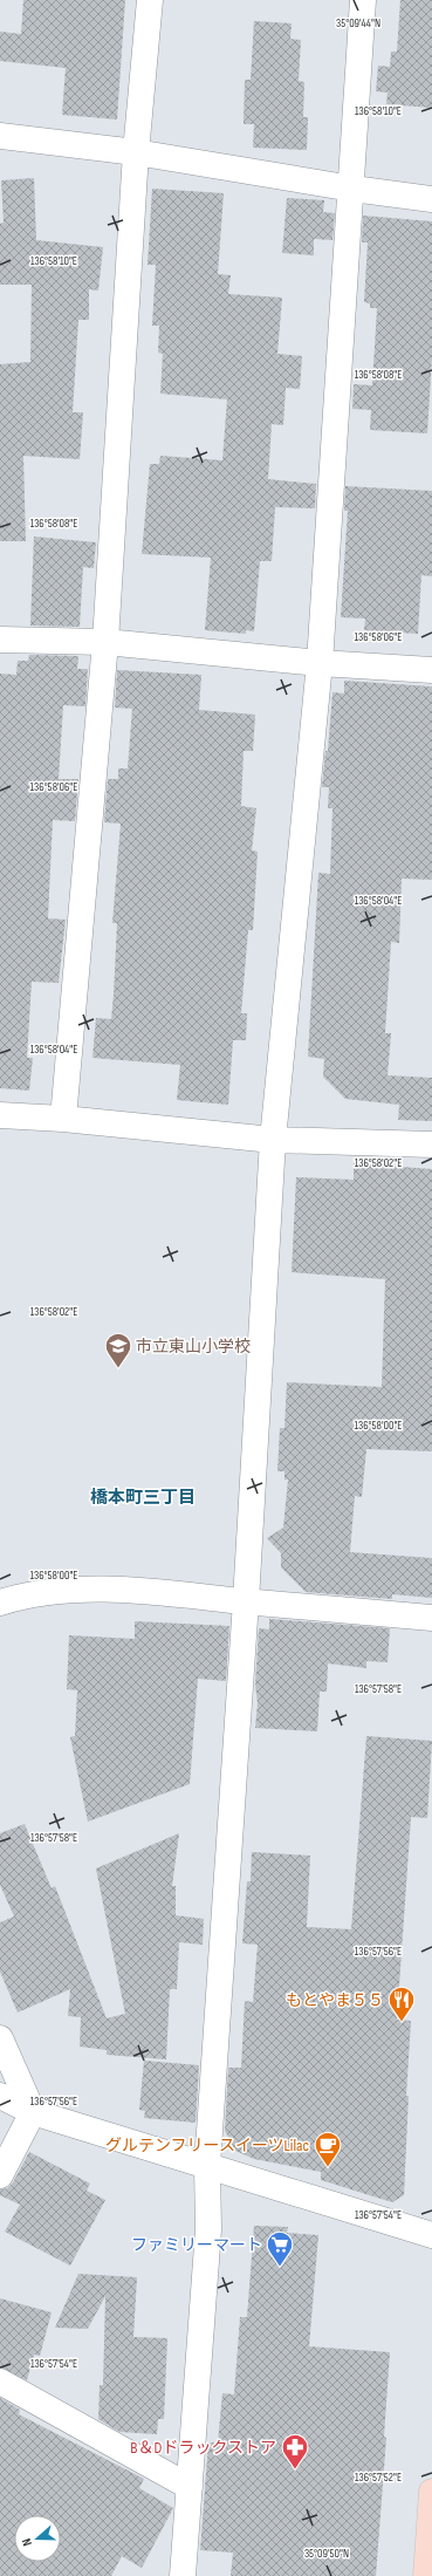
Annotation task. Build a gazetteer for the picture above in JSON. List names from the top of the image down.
{
  "districts": ["橋本町三丁目"],
  "places": {
    "school or university": ["市立東山小学校"],
    "restaurant": ["もとやま５５"],
    "cafe": ["グルテンフリースイーツLilac"],
    "supermarket": ["ファミリーマート"],
    "pharmacy": ["B＆Dドラックストア"]
  },
  "north": "left",
  "coordinates": [
    "35°09'44\"N",
    "136°58'10\"E",
    "136°58'08\"E",
    "136°58'06\"E",
    "136°58'04\"E",
    "136°58'02\"E",
    "136°58'00\"E",
    "136°57'58\"E",
    "136°57'56\"E",
    "136°57'54\"E",
    "136°57'52\"E",
    "35°09'50\"N"
  ]
}
